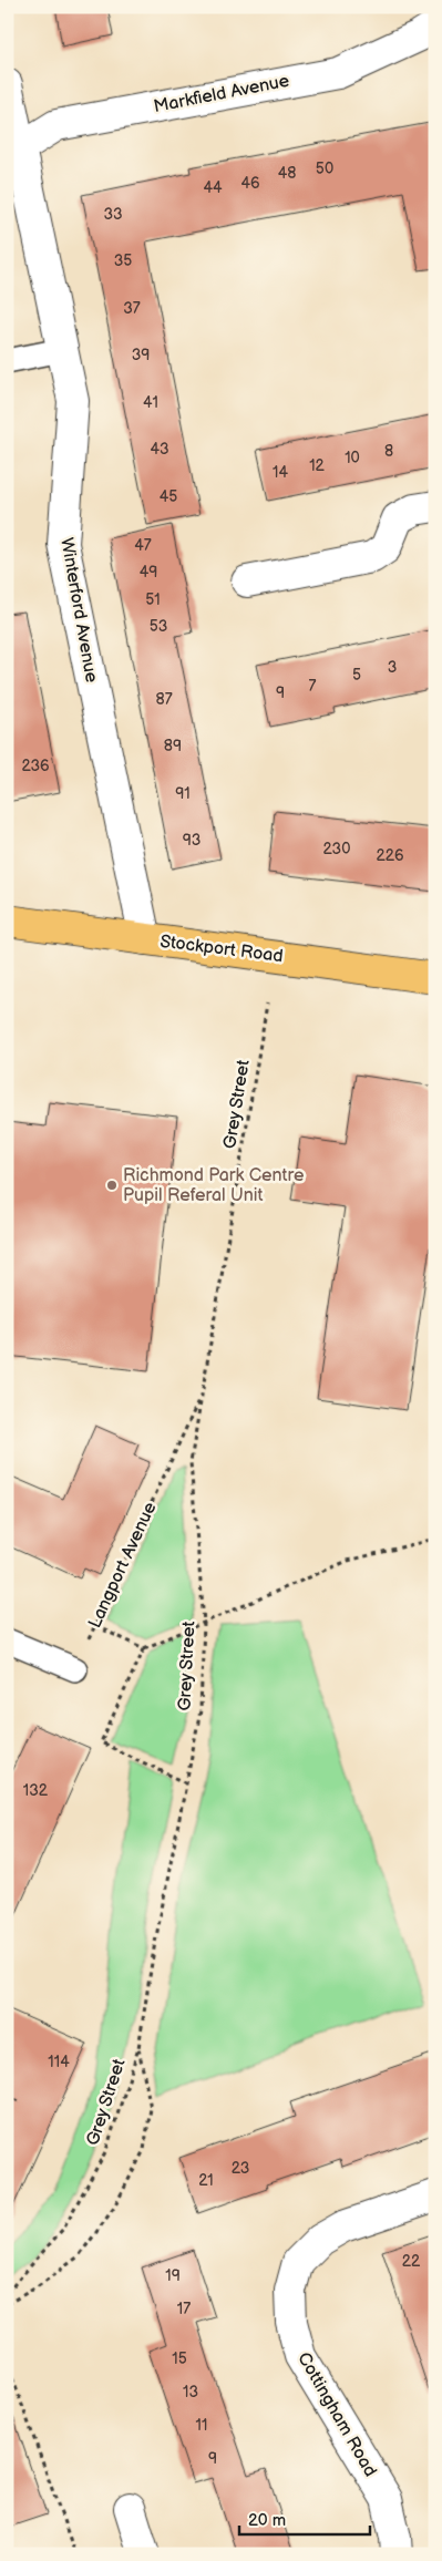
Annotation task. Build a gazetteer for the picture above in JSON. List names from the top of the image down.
{
  "streets": {
    "highway": ["Stockport Road"],
    "street": ["Markfield Avenue", "Winterford Avenue", "Cottingham Road"],
    "path": ["Grey Street", "Langport Avenue"]
  },
  "crossings": [
    ["Markfield Avenue", "Winterford Avenue"],
    ["Winterford Avenue", "Stockport Road"],
    ["Grey Street", "Langport Avenue"]
  ],
  "places": ["Richmond Park Centre Pupil Referal Unit"],
  "house_numbers": [
    "50",
    "48",
    "46",
    "44",
    "33",
    "35",
    "37",
    "39",
    "41",
    "43",
    "8",
    "10",
    "12",
    "14",
    "45",
    "47",
    "49",
    "51",
    "53",
    "3",
    "5",
    "7",
    "9",
    "87",
    "89",
    "236",
    "91",
    "93",
    "230",
    "226",
    "132",
    "114",
    "23",
    "21",
    "22",
    "19",
    "17",
    "15",
    "13",
    "11",
    "9"
  ],
  "scale_bar": "20 m"
}
